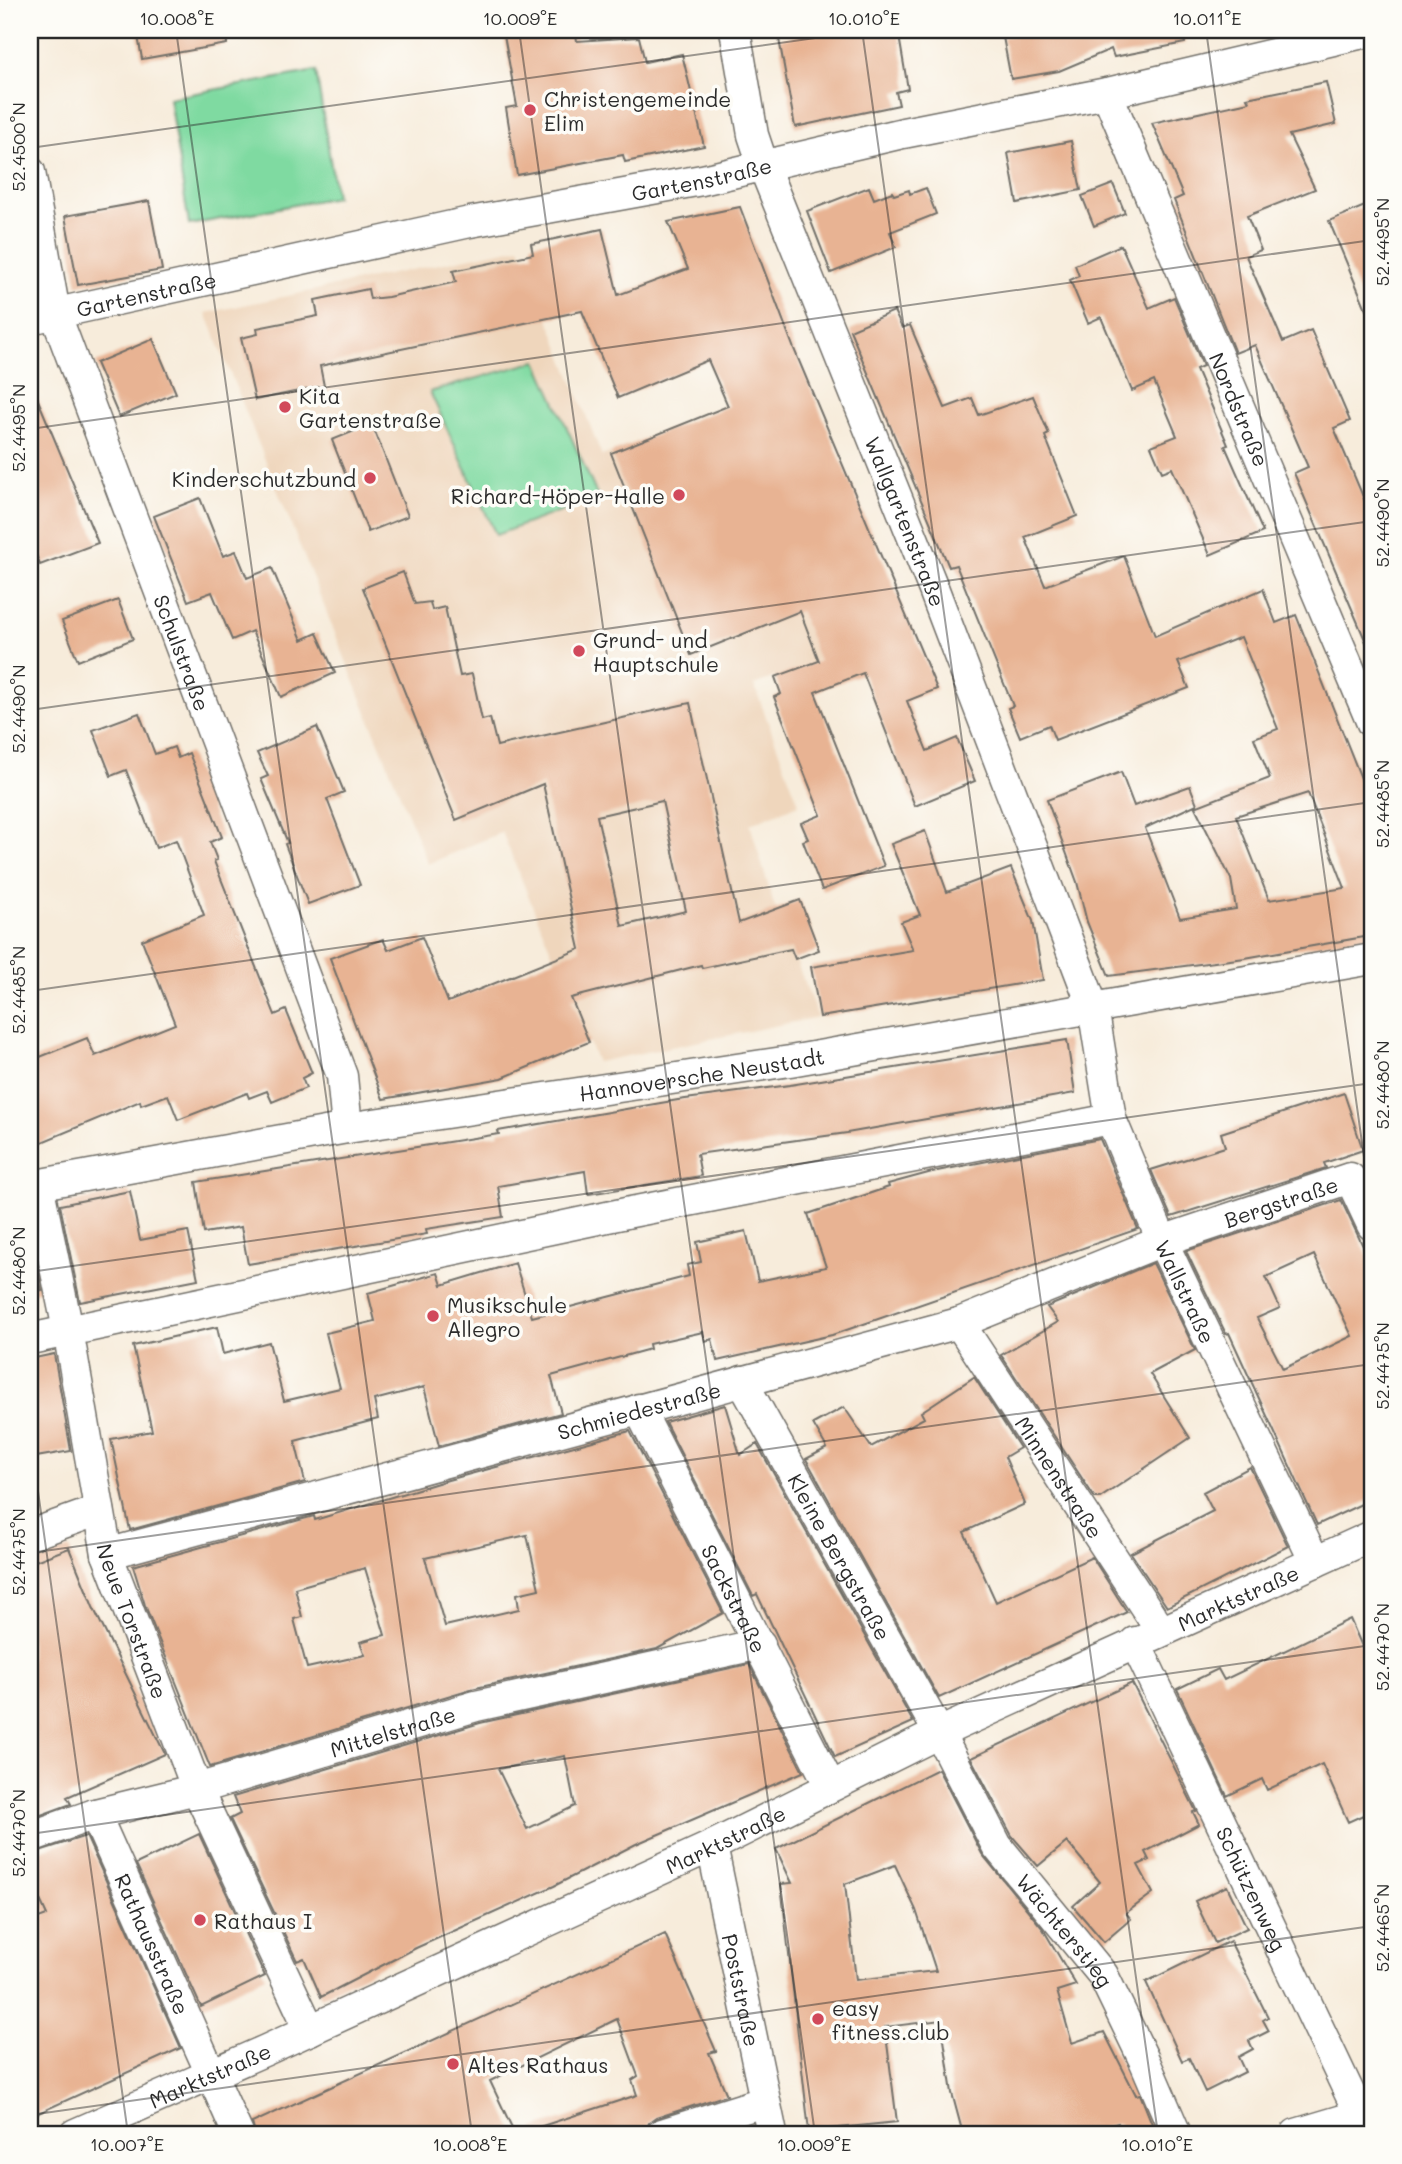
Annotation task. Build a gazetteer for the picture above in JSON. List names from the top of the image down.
{
  "streets": {
    "street": [
      "Gartenstraße",
      "Nordstraße",
      "Wallgartenstraße",
      "Schulstraße",
      "Hannoversche Neustadt",
      "Bergstraße",
      "Wallstraße",
      "Schmiedestraße",
      "Minnenstraße",
      "Kleine Bergstraße",
      "Marktstraße",
      "Sackstraße",
      "Neue Torstraße",
      "Mittelstraße",
      "Schützenweg",
      "Wächterstieg",
      "Rathausstraße",
      "Poststraße"
    ]
  },
  "crossings": [
    ["Gartenstraße", "Nordstraße"],
    ["Gartenstraße", "Wallgartenstraße"],
    ["Gartenstraße", "Schulstraße"],
    ["Wallgartenstraße", "Hannoversche Neustadt"],
    ["Wallgartenstraße", "Wallstraße"],
    ["Schulstraße", "Hannoversche Neustadt"],
    ["Hannoversche Neustadt", "Wallstraße"],
    ["Hannoversche Neustadt", "Neue Torstraße"],
    ["Bergstraße", "Wallstraße"],
    ["Bergstraße", "Schmiedestraße"],
    ["Wallstraße", "Schmiedestraße"],
    ["Wallstraße", "Marktstraße"],
    ["Schmiedestraße", "Minnenstraße"],
    ["Schmiedestraße", "Kleine Bergstraße"],
    ["Schmiedestraße", "Sackstraße"],
    ["Schmiedestraße", "Neue Torstraße"],
    ["Minnenstraße", "Marktstraße"],
    ["Minnenstraße", "Schützenweg"],
    ["Kleine Bergstraße", "Marktstraße"],
    ["Kleine Bergstraße", "Wächterstieg"],
    ["Marktstraße", "Sackstraße"],
    ["Marktstraße", "Neue Torstraße"],
    ["Marktstraße", "Schützenweg"],
    ["Marktstraße", "Wächterstieg"],
    ["Marktstraße", "Rathausstraße"],
    ["Marktstraße", "Poststraße"],
    ["Sackstraße", "Mittelstraße"],
    ["Neue Torstraße", "Mittelstraße"],
    ["Mittelstraße", "Rathausstraße"]
  ],
  "places": [
    "Christengemeinde Elim",
    "Kita Gartenstraße",
    "Kinderschutzbund",
    "Richard-Höper-Halle",
    "Grund- und Hauptschule",
    "Musikschule Allegro",
    "Rathaus I",
    "easy fitness.club",
    "Altes Rathaus"
  ],
  "coordinates": [
    "10.008°E",
    "10.009°E",
    "10.010°E",
    "10.011°E",
    "52.4500°N",
    "52.4495°N",
    "52.4490°N",
    "52.4485°N",
    "52.4480°N",
    "52.4475°N",
    "52.4470°N",
    "52.4465°N",
    "10.007°E"
  ]
}
